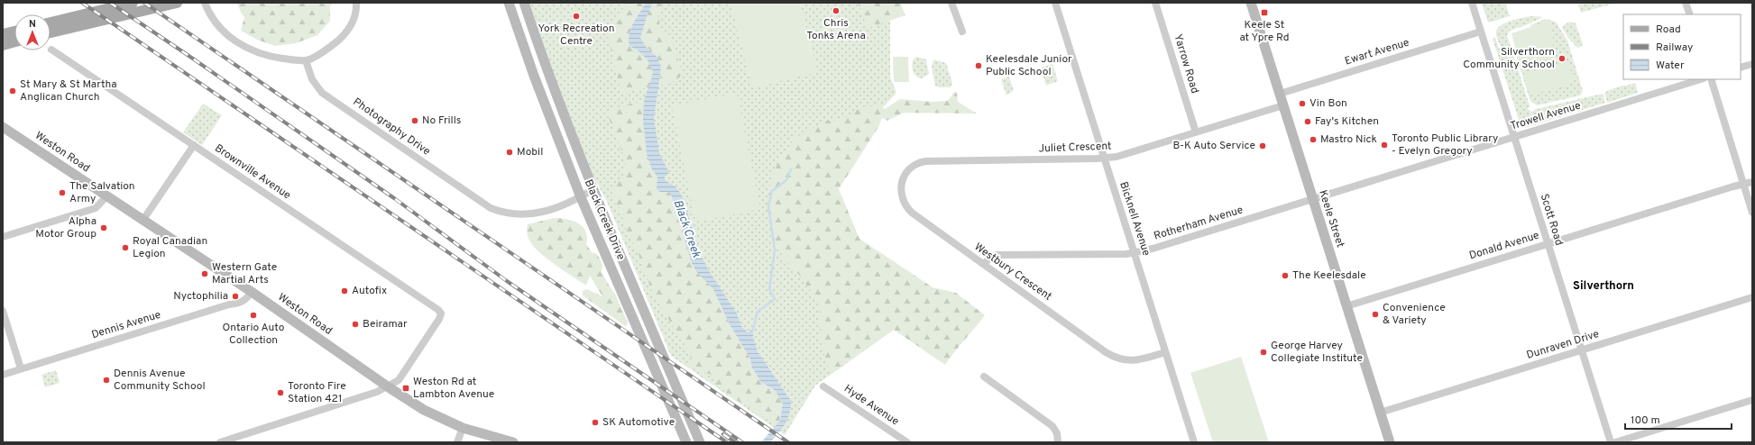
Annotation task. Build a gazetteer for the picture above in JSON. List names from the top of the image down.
{
  "streets": {
    "main road": ["Weston Road", "Keele Street", "Black Creek Drive"],
    "street": [
      "Ewart Avenue",
      "Yarrow Road",
      "Trowell Avenue",
      "Photography Drive",
      "Juliet Crescent",
      "Brownville Avenue",
      "Bicknell Avenue",
      "Scott Road",
      "Rotherham Avenue",
      "Donald Avenue",
      "Westbury Crescent",
      "Dennis Avenue",
      "Dunraven Drive",
      "Hyde Avenue"
    ]
  },
  "crossings": [
    ["Ewart Avenue", "Keele Street"],
    ["Ewart Avenue", "Scott Road"],
    ["Yarrow Road", "Juliet Crescent"],
    ["Trowell Avenue", "Keele Street"],
    ["Trowell Avenue", "Scott Road"],
    ["Trowell Avenue", "Rotherham Avenue"],
    ["Photography Drive", "Black Creek Drive"],
    ["Juliet Crescent", "Bicknell Avenue"],
    ["Juliet Crescent", "Keele Street"],
    ["Juliet Crescent", "Westbury Crescent"],
    ["Weston Road", "Brownville Avenue"],
    ["Weston Road", "Dennis Avenue"],
    ["Bicknell Avenue", "Rotherham Avenue"],
    ["Bicknell Avenue", "Westbury Crescent"],
    ["Keele Street", "Rotherham Avenue"],
    ["Keele Street", "Donald Avenue"],
    ["Keele Street", "Dunraven Drive"],
    ["Scott Road", "Donald Avenue"],
    ["Scott Road", "Dunraven Drive"],
    ["Rotherham Avenue", "Westbury Crescent"]
  ],
  "districts": ["Silverthorn"],
  "water": ["Black Creek"],
  "places": {
    "other": [
      "Chris Tonks Arena",
      "York Recreation Centre",
      "Silverthorn Community School",
      "Keelesdale Junior Public School",
      "St Mary & St Martha Anglican Church",
      "Vin Bon",
      "No Frills",
      "Fay's Kitchen",
      "Mastro Nick",
      "Toronto Public Library - Evelyn Gregory",
      "B-K Auto Service",
      "Mobil",
      "The Salvation Army",
      "Alpha Motor Group",
      "Royal Canadian Legion",
      "Western Gate Martial Arts",
      "The Keelesdale",
      "Autofix",
      "Nyctophilia",
      "Convenience & Variety",
      "Ontario Auto Collection",
      "Beiramar",
      "George Harvey Collegiate Institute",
      "Dennis Avenue Community School",
      "Toronto Fire Station 421",
      "SK Automotive"
    ],
    "transit": ["Keele St at Ypre Rd", "Weston Rd at Lambton Avenue"]
  },
  "legend": ["Road", "Railway", "Water"],
  "scale_bar": "100 m",
  "north": "top"
}
